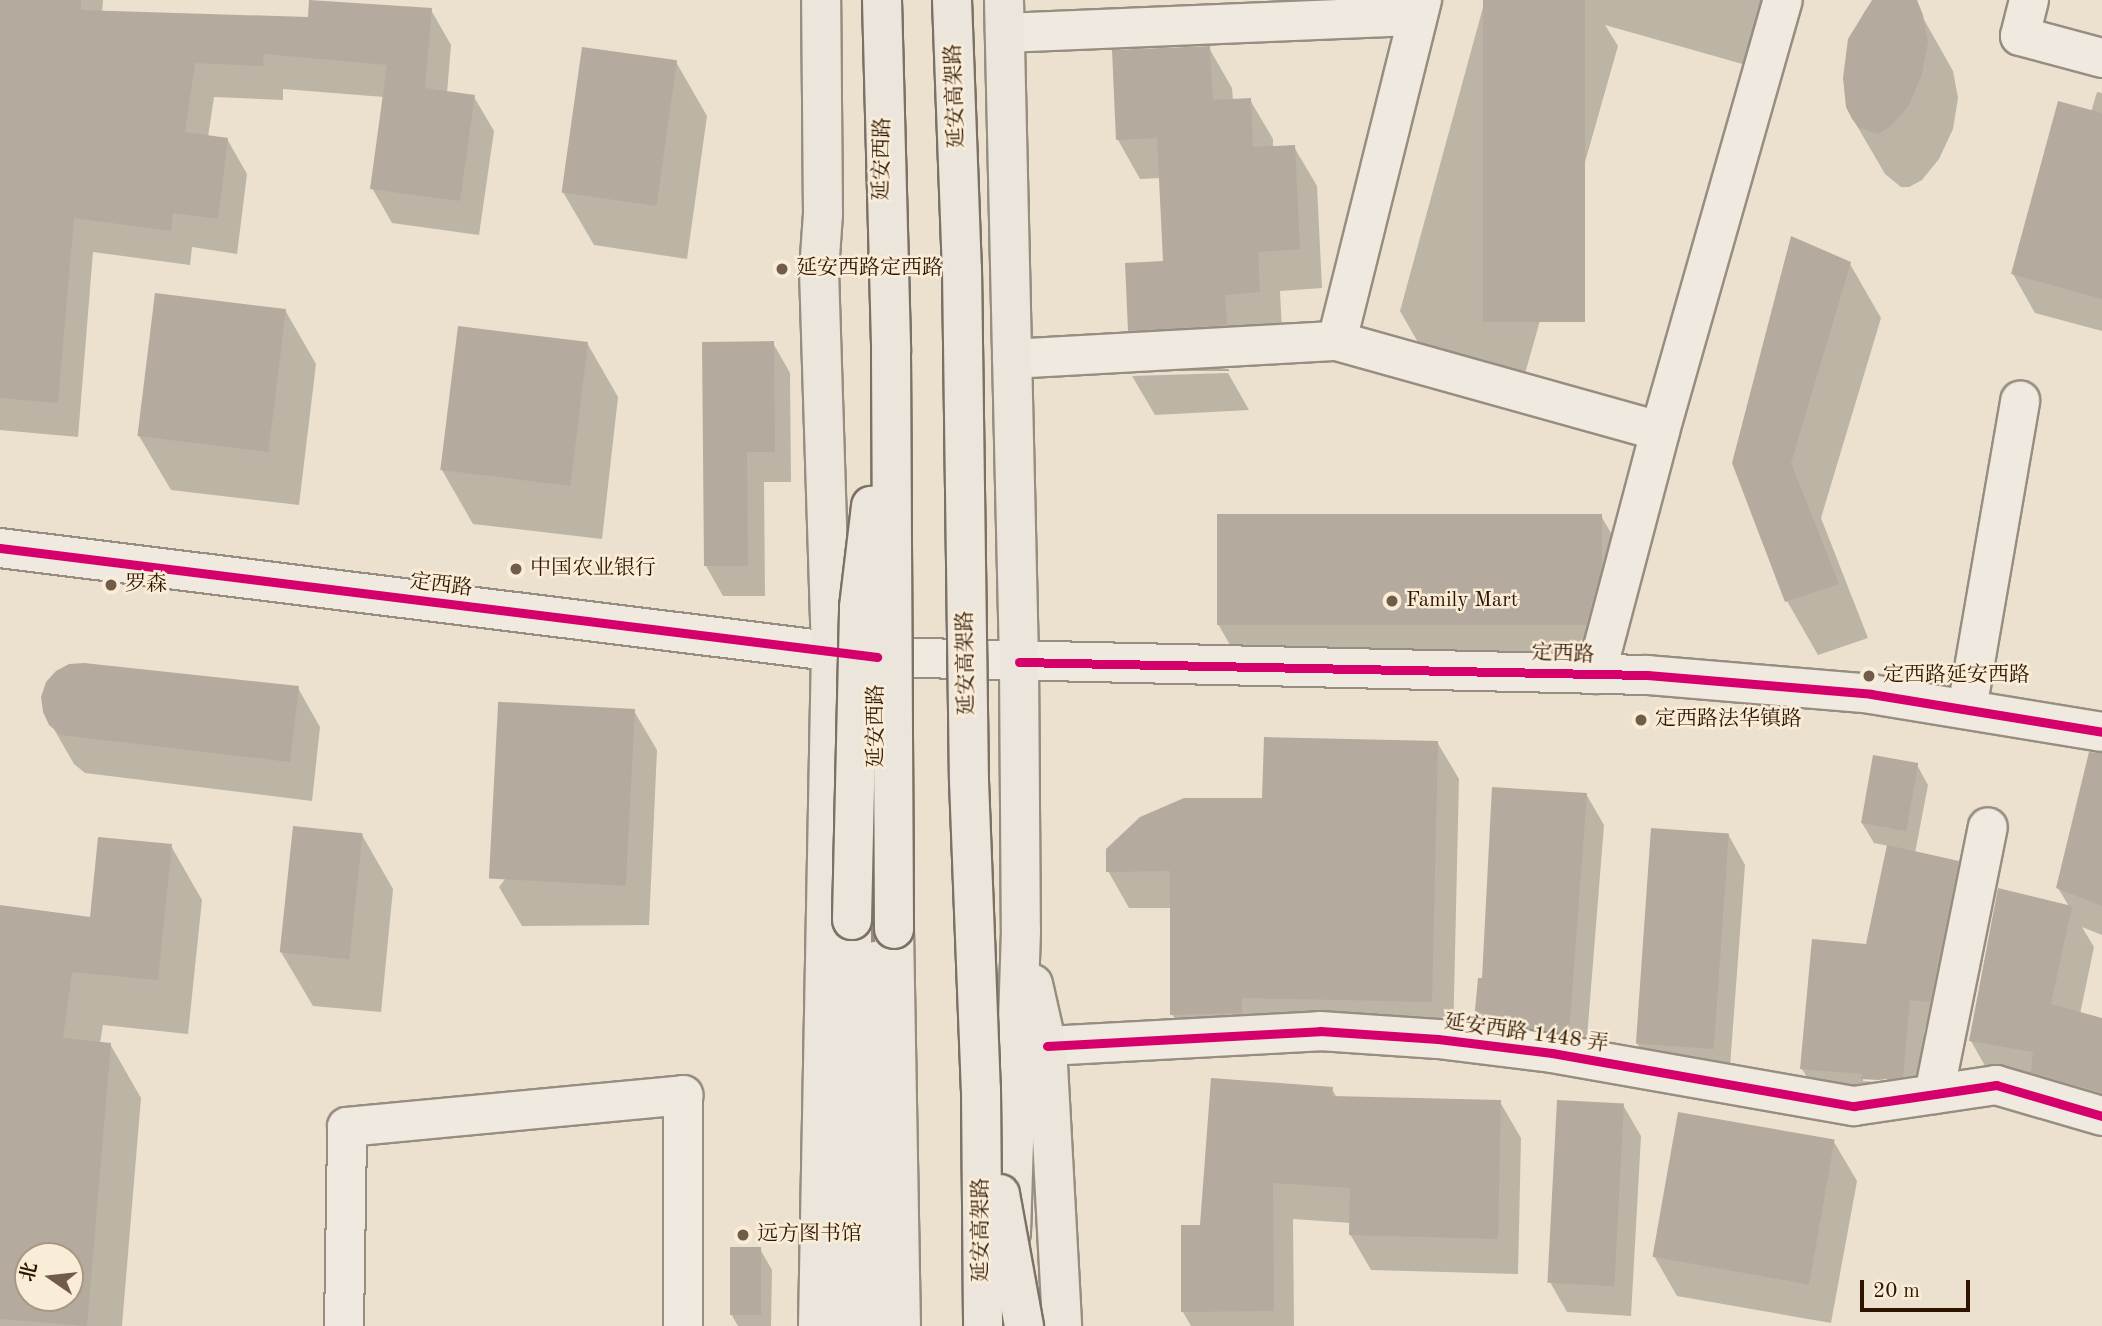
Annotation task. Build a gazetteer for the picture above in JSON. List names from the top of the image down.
{
  "streets": {
    "main road": ["延安高架路", "延安西路"],
    "street": ["定西路", "延安西路 1448 弄"]
  },
  "crossings": [
    ["延安西路", "定西路"]
  ],
  "places": [
    "延安西路定西路",
    "中国农业银行",
    "罗森",
    "Family Mart",
    "定西路延安西路",
    "定西路法华镇路",
    "远方图书馆"
  ],
  "scale_bar": "20 m",
  "north": "left"
}
